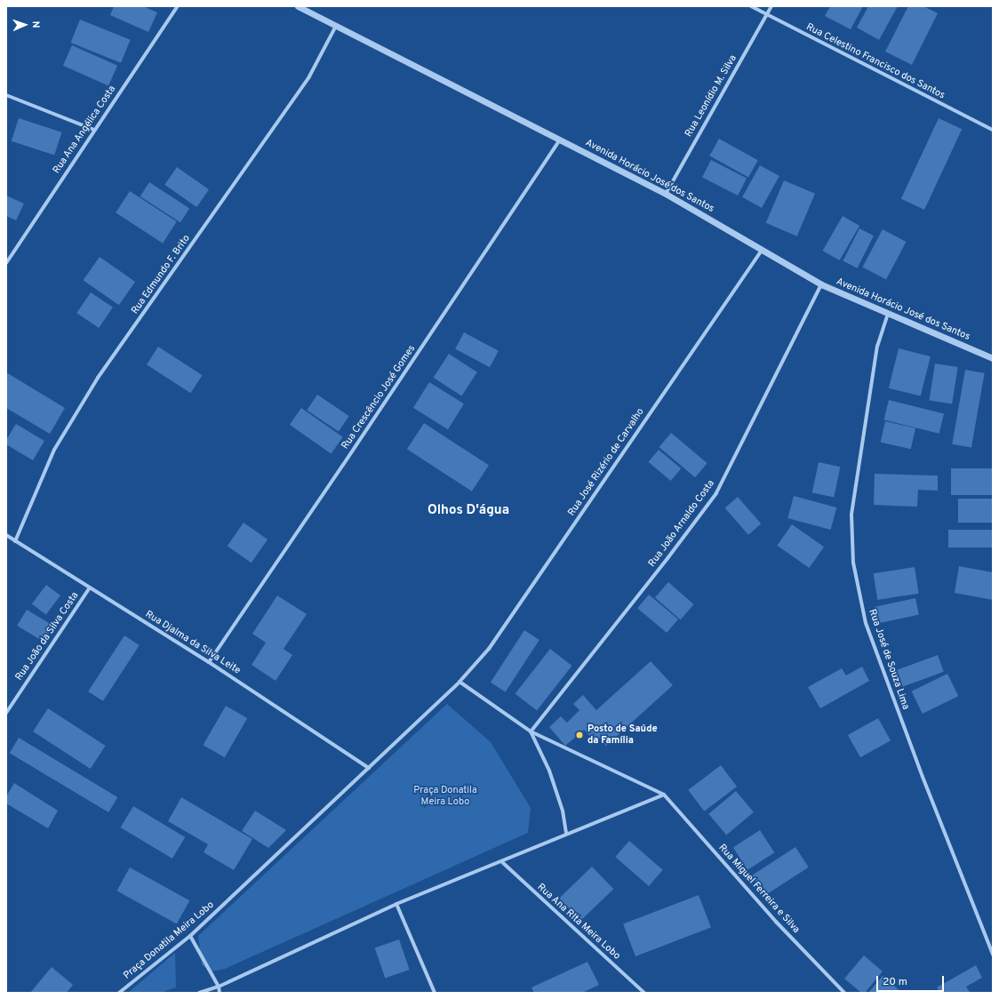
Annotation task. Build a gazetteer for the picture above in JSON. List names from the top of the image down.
{
  "streets": {
    "street": [
      "Rua Celestino Francisco dos Santos",
      "Rua Leonídio M. Silva",
      "Rua Ana Angélica Costa",
      "Avenida Horácio José dos Santos",
      "Rua Edmundo F. Brito",
      "Rua Crescêncio José Gomes",
      "Rua José Rizério de Carvalho",
      "Rua João Arnaldo Costa",
      "Rua João da Silva Costa",
      "Rua Djalma da Silva Leite",
      "Rua José de Souza Lima",
      "Rua Miguel Ferreira e Silva",
      "Rua Ana RIta Meira Lobo",
      "Praça Donatila Meira Lobo"
    ]
  },
  "crossings": [
    ["Rua Celestino Francisco dos Santos", "Rua Leonídio M. Silva"],
    ["Rua Leonídio M. Silva", "Avenida Horácio José dos Santos"],
    ["Avenida Horácio José dos Santos", "Rua Edmundo F. Brito"],
    ["Avenida Horácio José dos Santos", "Rua Crescêncio José Gomes"],
    ["Avenida Horácio José dos Santos", "Rua José Rizério de Carvalho"],
    ["Avenida Horácio José dos Santos", "Rua João Arnaldo Costa"],
    ["Avenida Horácio José dos Santos", "Rua José de Souza Lima"],
    ["Rua Edmundo F. Brito", "Rua Djalma da Silva Leite"],
    ["Rua Crescêncio José Gomes", "Rua Djalma da Silva Leite"],
    ["Rua José Rizério de Carvalho", "Praça Donatila Meira Lobo"],
    ["Rua João da Silva Costa", "Rua Djalma da Silva Leite"],
    ["Rua Djalma da Silva Leite", "Praça Donatila Meira Lobo"]
  ],
  "districts": ["Olhos D'água"],
  "parks": ["Praça Donatila Meira Lobo"],
  "places": ["Posto de Saúde da Família"],
  "scale_bar": "20 m",
  "north": "right"
}
